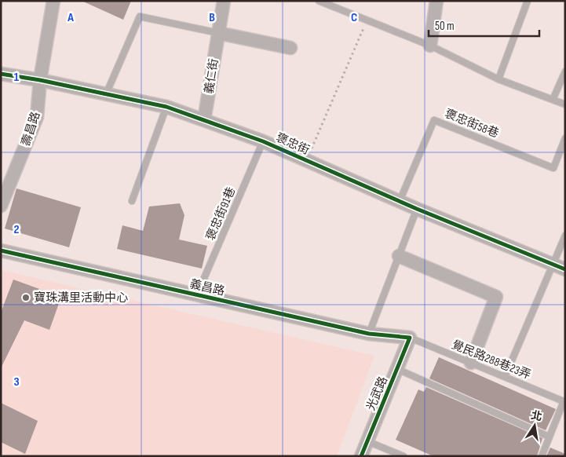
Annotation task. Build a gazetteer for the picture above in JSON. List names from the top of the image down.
{
  "streets": {
    "street": [
      "義仁街",
      "壽昌路",
      "褒忠街",
      "義昌路",
      "光武路"
    ],
    "lane": ["褒忠街58巷", "褒忠街91巷", "覺民路288巷23弄"]
  },
  "crossings": [
    ["義仁街", "褒忠街"],
    ["褒忠街58巷", "褒忠街"],
    ["壽昌路", "褒忠街"],
    ["褒忠街", "褒忠街91巷"],
    ["褒忠街91巷", "義昌路"],
    ["義昌路", "覺民路288巷23弄"],
    ["義昌路", "光武路"],
    ["覺民路288巷23弄", "光武路"]
  ],
  "places": ["寶珠溝里活動中心"],
  "scale_bar": "50 m",
  "north": "top",
  "grid": {
    "columns": ["A", "B", "C"],
    "rows": ["1", "2", "3"]
  }
}
